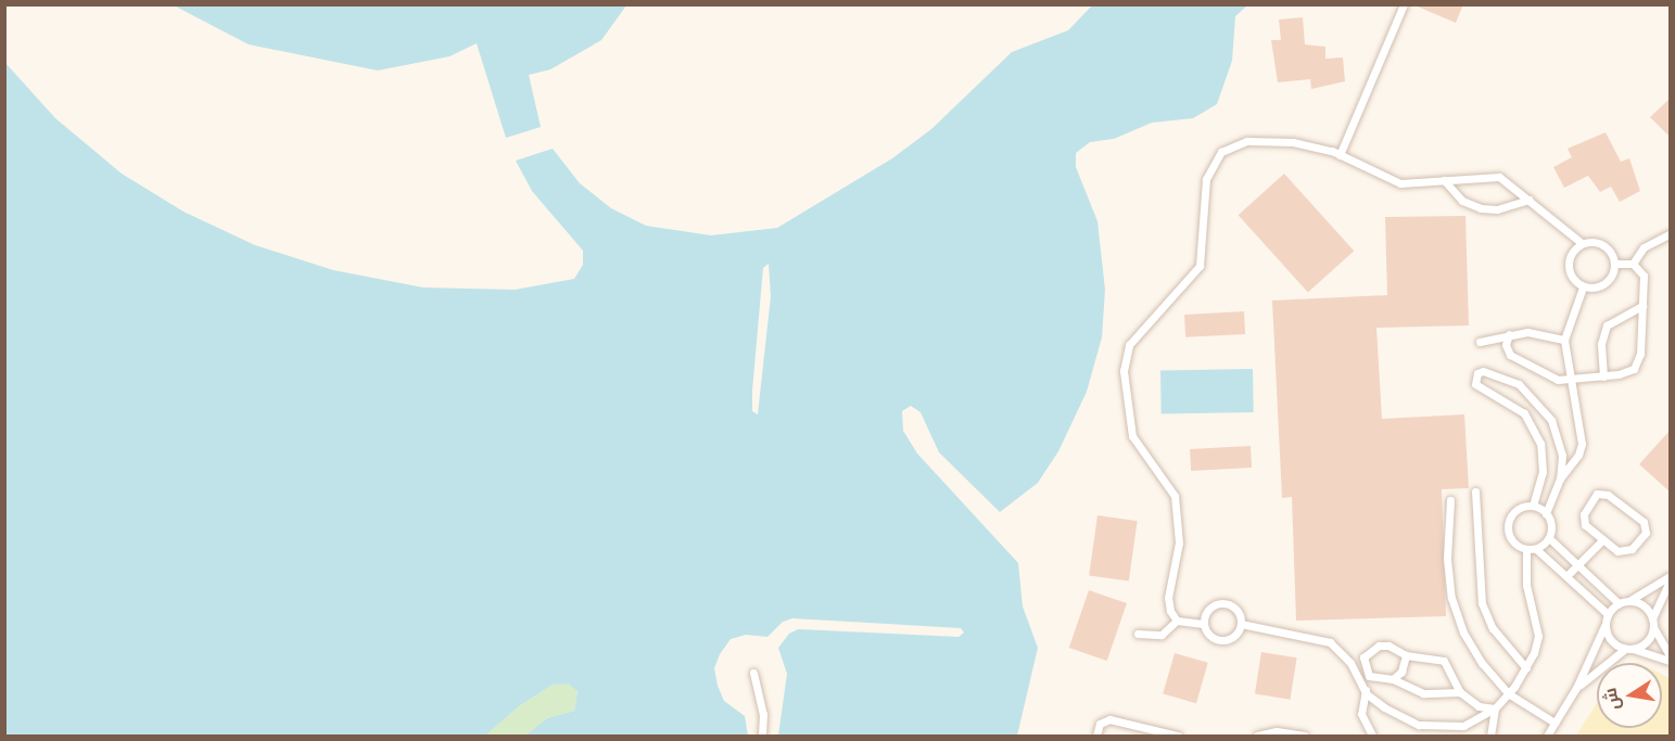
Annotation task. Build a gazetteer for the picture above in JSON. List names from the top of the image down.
{
  "north": "left"
}
